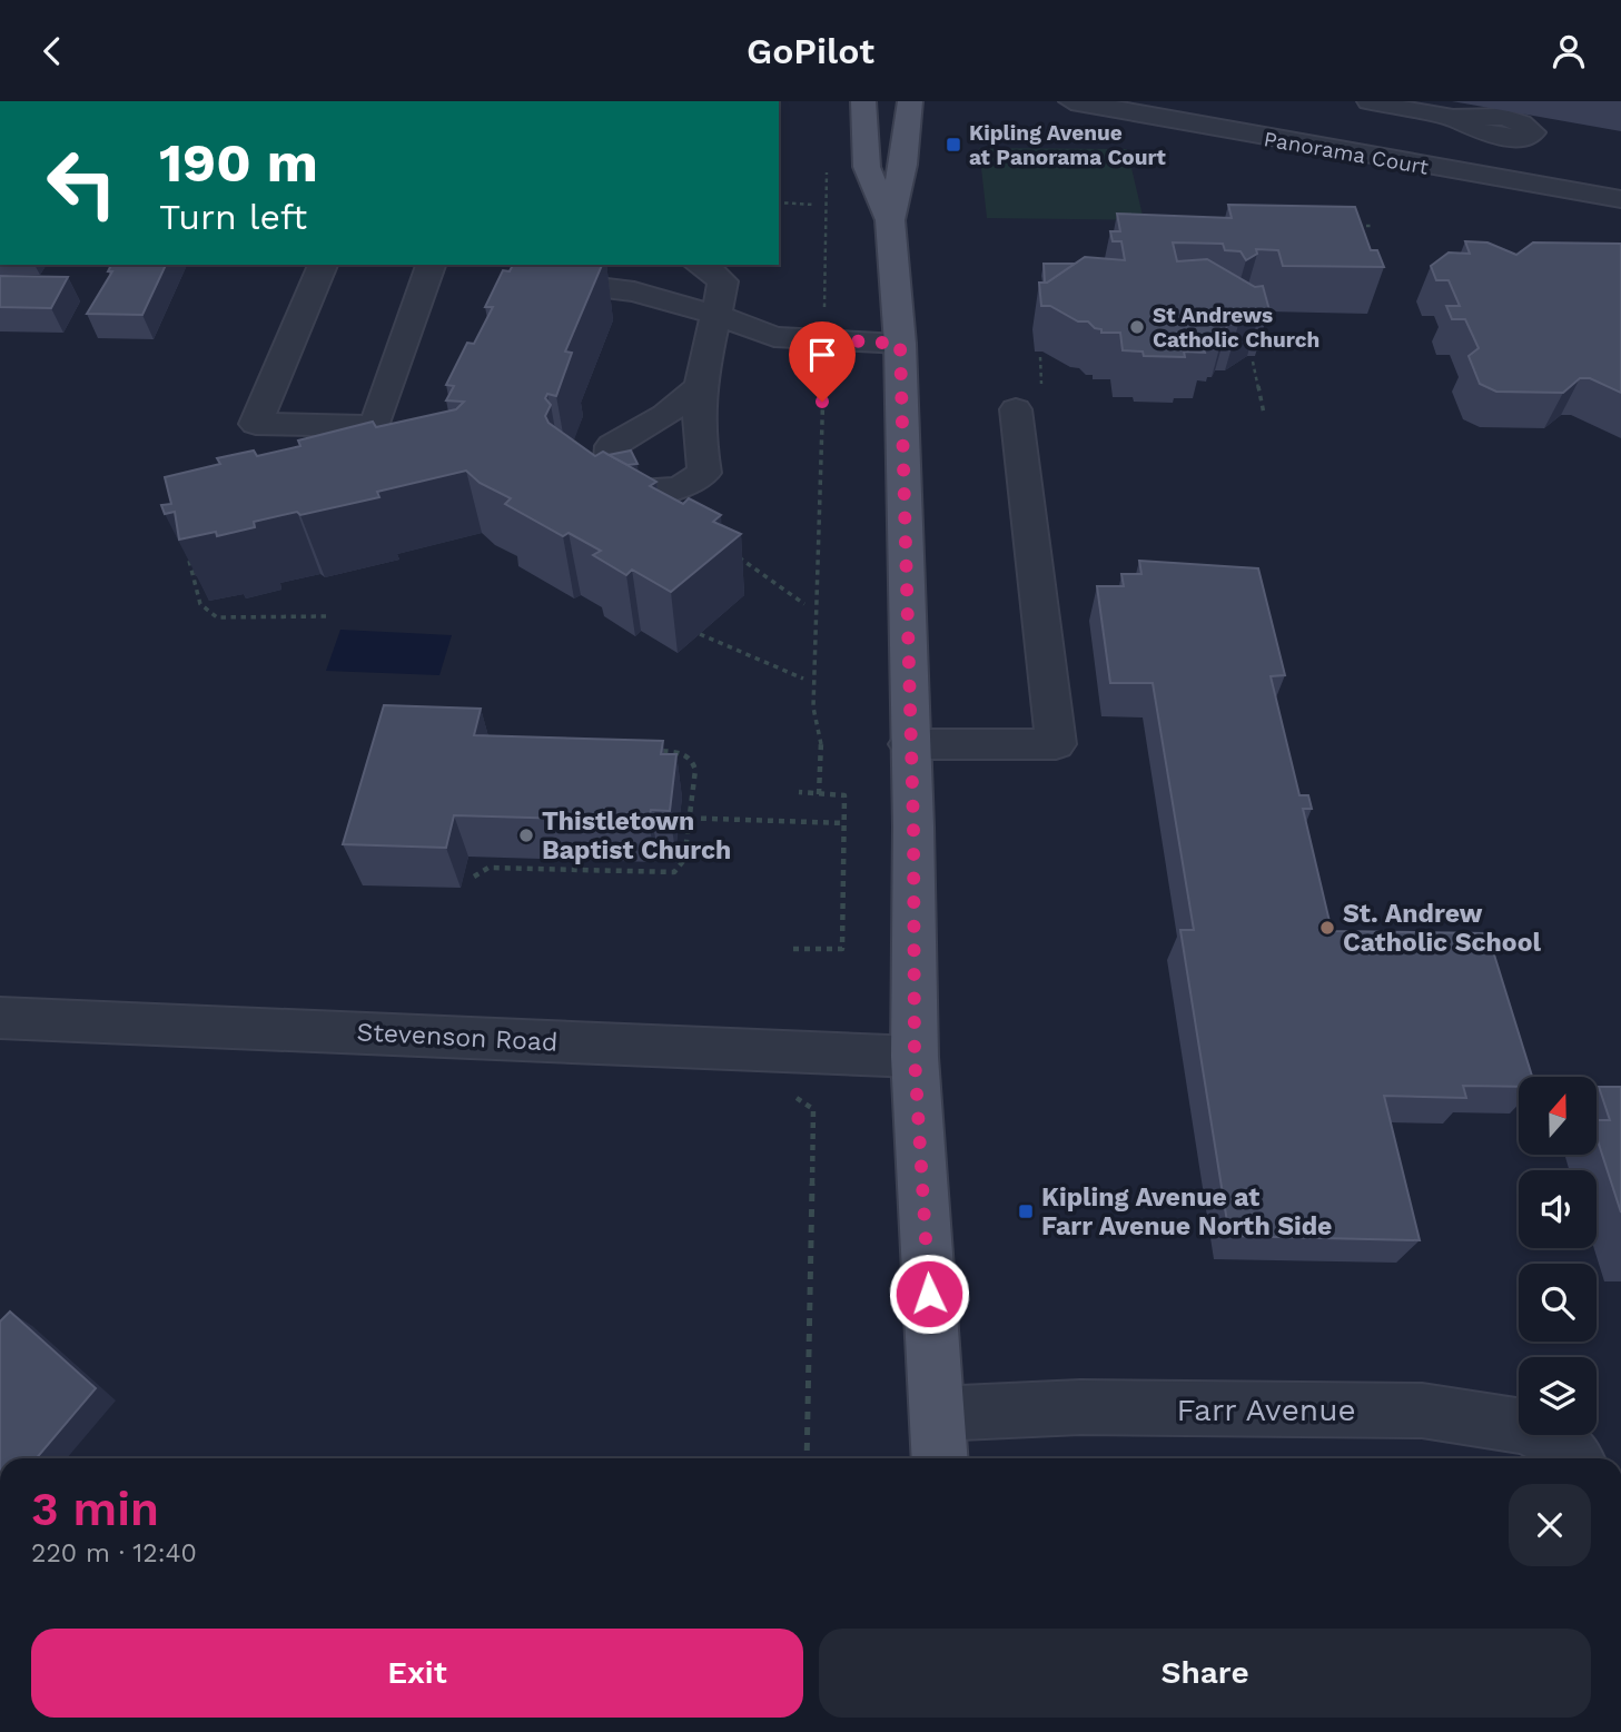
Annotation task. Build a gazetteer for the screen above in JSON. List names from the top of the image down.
{
  "streets": {
    "street": ["Panorama Court", "Stevenson Road", "Farr Avenue"]
  },
  "places": {
    "transit": ["Kipling Avenue at Panorama Court", "Kipling Avenue at Farr Avenue North Side"],
    "other": ["St Andrews Catholic Church", "Thistletown Baptist Church", "St. Andrew Catholic School"]
  },
  "north": "top",
  "page": {
    "header": "GoPilot",
    "turn": ["190 m", "Turn left"],
    "heading": ["3 min", "220 m · 12:40"],
    "buttons": ["Exit", "Share"]
  }
}
